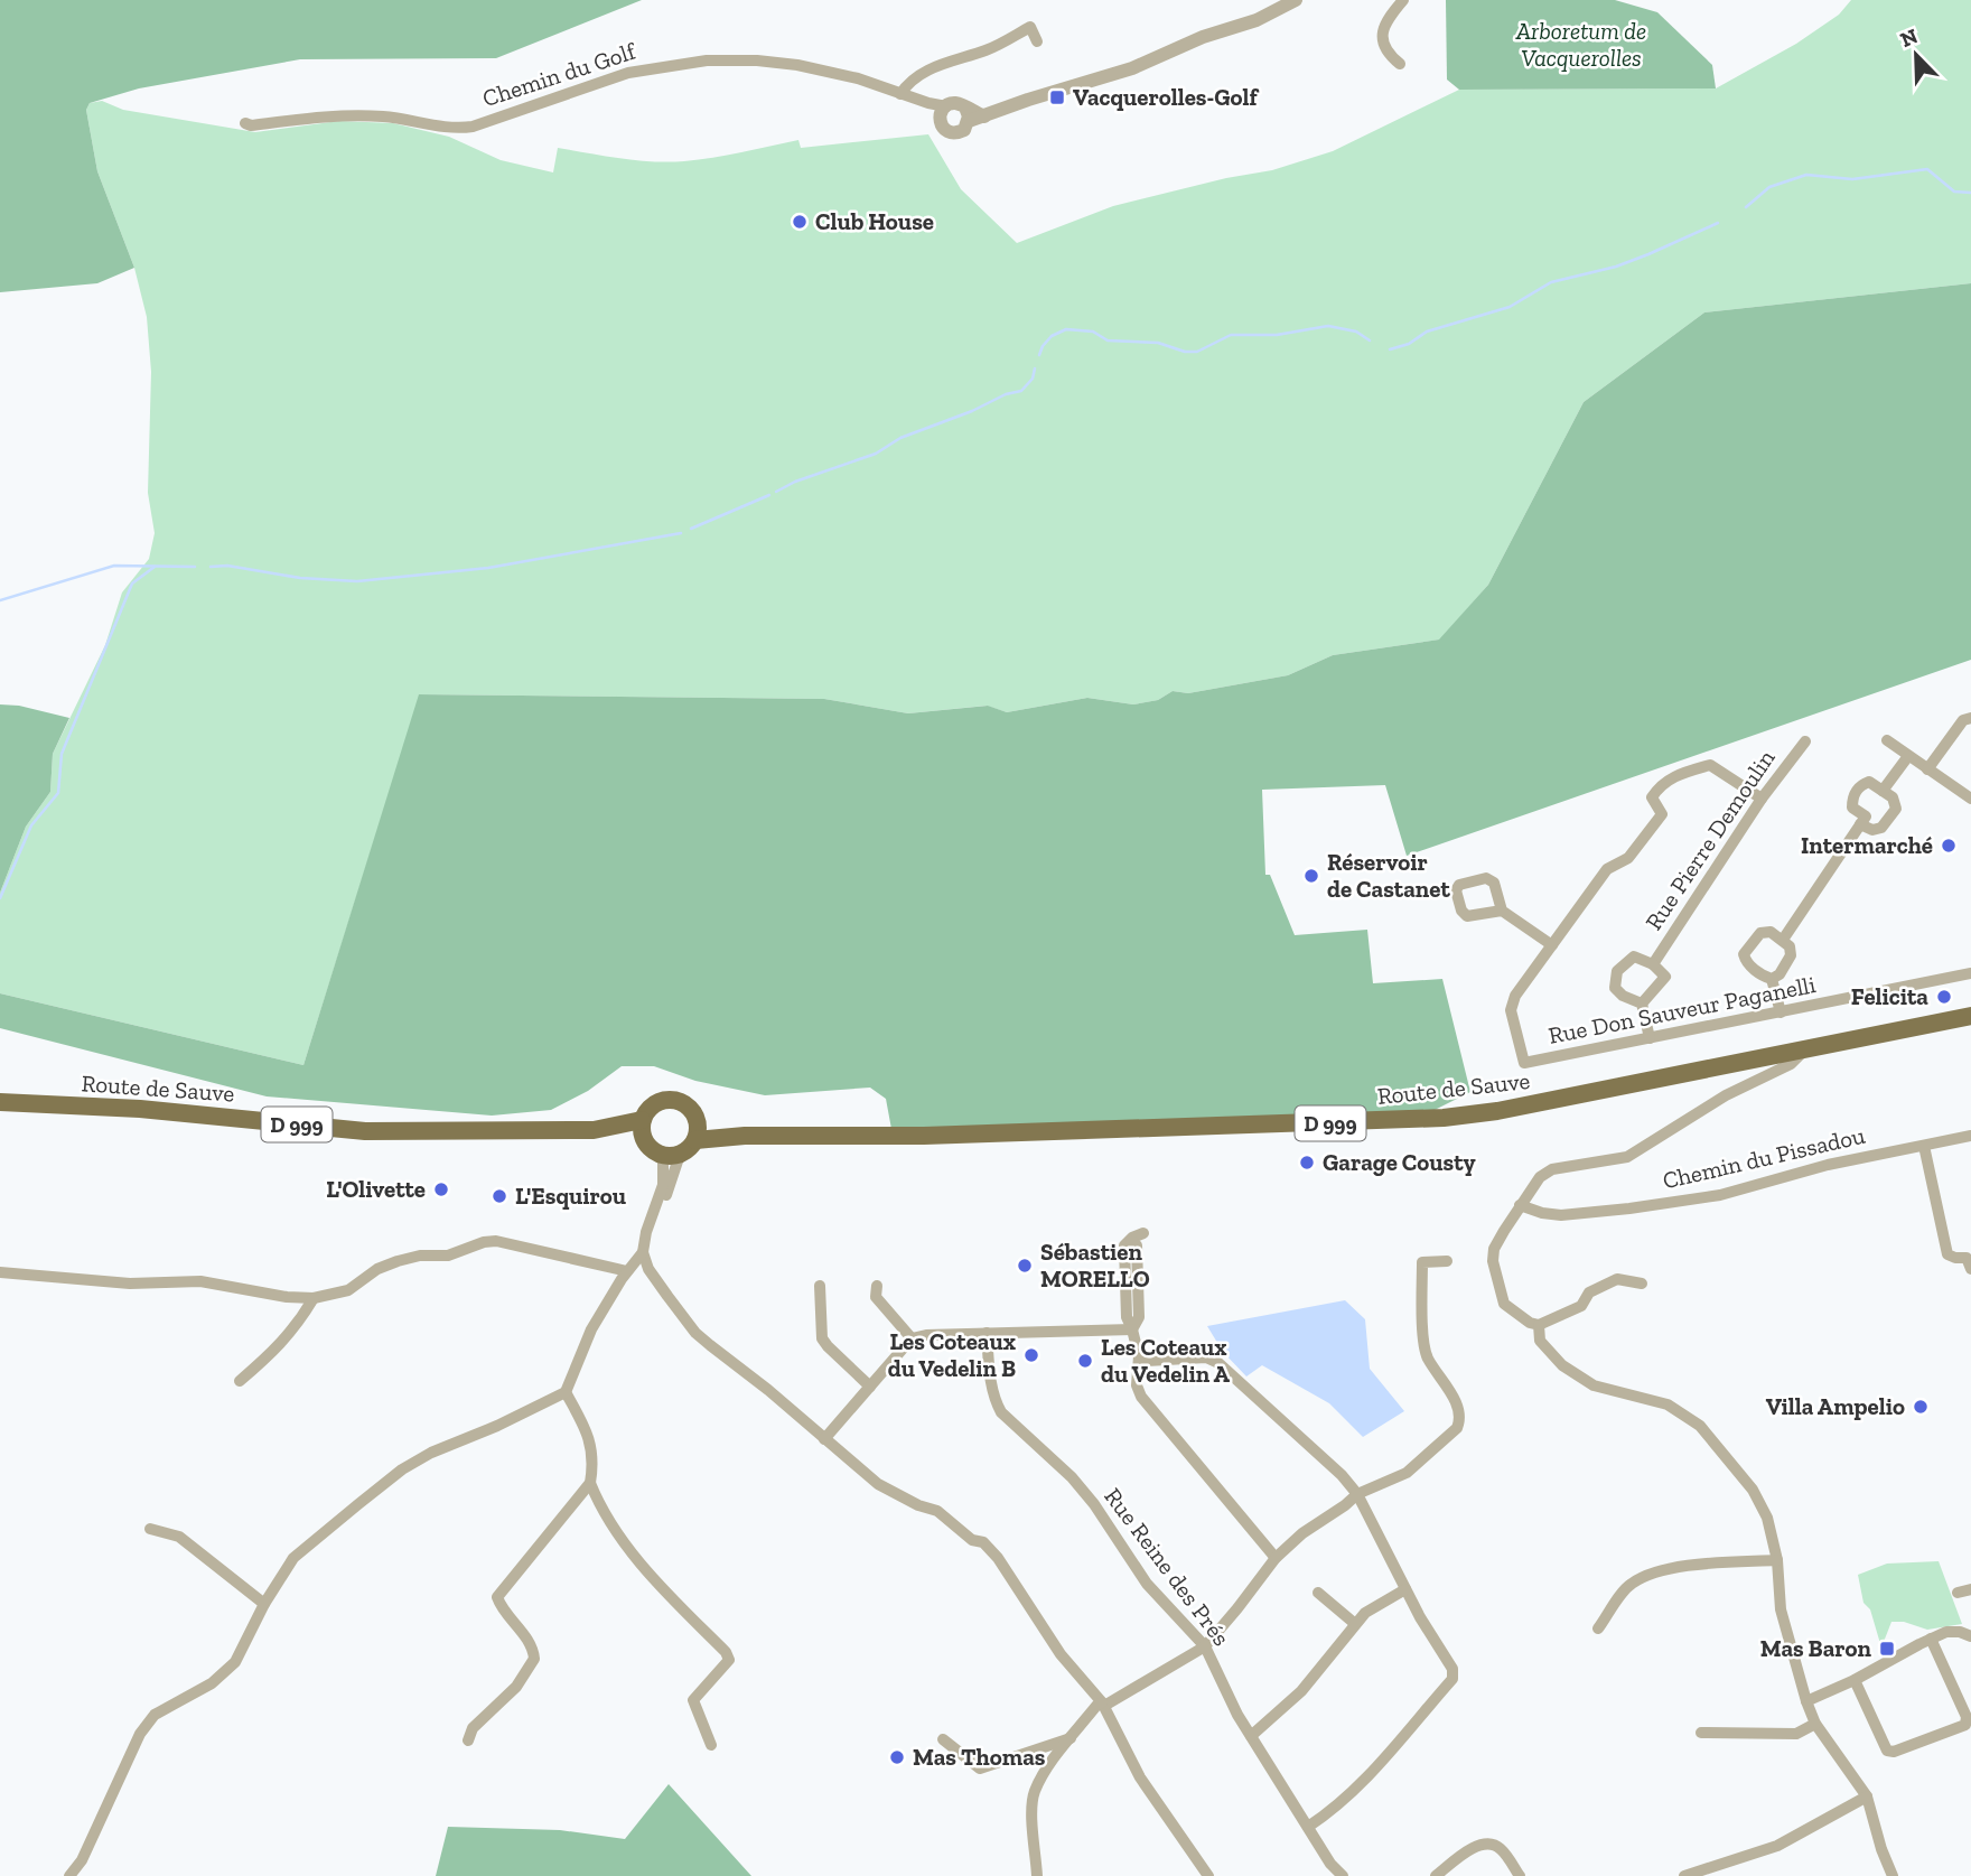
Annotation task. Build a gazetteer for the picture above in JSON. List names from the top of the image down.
{
  "streets": {
    "main road": ["Route de Sauve", "D 999"],
    "street": [
      "Chemin du Golf",
      "Rue Pierre Demoulin",
      "Rue Don Sauveur Paganelli",
      "Chemin du Pissadou",
      "Rue Reine des Prés"
    ]
  },
  "crossings": [
    ["Rue Pierre Demoulin", "Rue Don Sauveur Paganelli"]
  ],
  "parks": ["Arboretum de Vacquerolles"],
  "places": {
    "transit": ["Vacquerolles-Golf", "Mas Baron"],
    "other": [
      "Club House",
      "Intermarché",
      "Réservoir de Castanet",
      "Felicita",
      "Garage Cousty",
      "L'Olivette",
      "L'Esquirou",
      "Sébastien MORELLO",
      "Les Coteaux du Vedelin B",
      "Les Coteaux du Vedelin A",
      "Villa Ampelio",
      "Mas Thomas"
    ]
  },
  "north": "top left"
}
